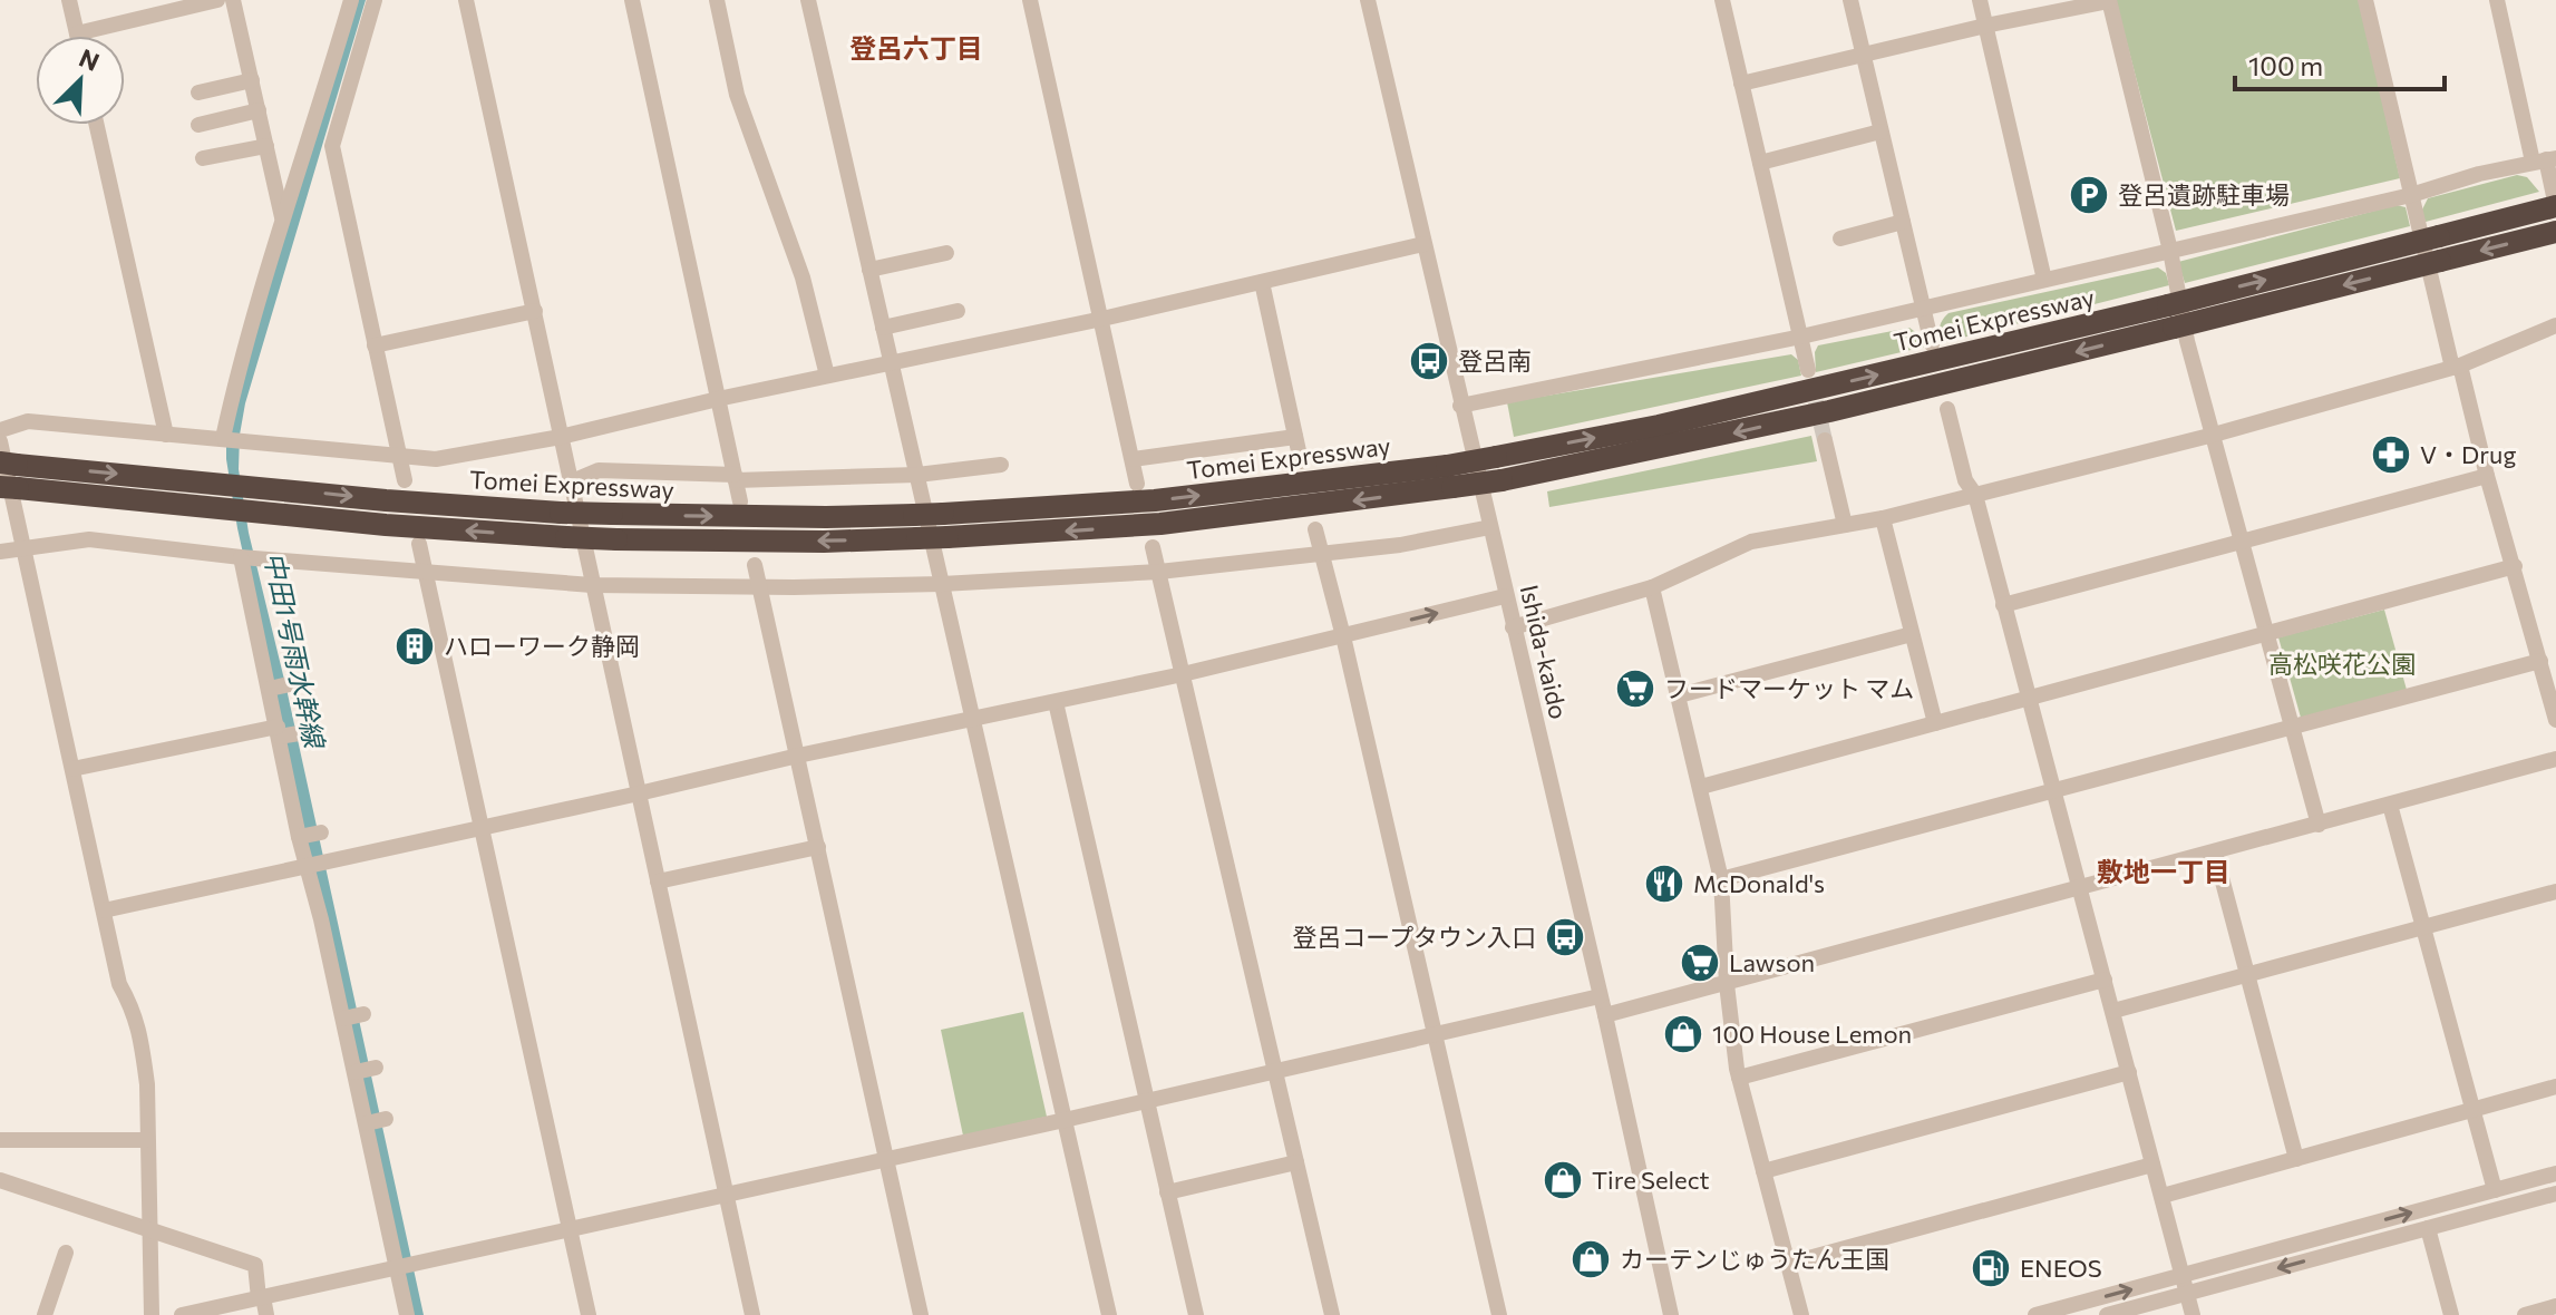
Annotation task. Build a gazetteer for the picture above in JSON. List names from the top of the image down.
{
  "streets": {
    "highway": ["Tomei Expressway"],
    "street": ["Ishida-kaido"]
  },
  "districts": ["登呂六丁目", "敷地一丁目"],
  "water": ["中田1号雨水幹線"],
  "parks": ["高松咲花公園"],
  "places": {
    "parking": ["登呂遺跡駐車場"],
    "bus stop": ["登呂南", "登呂コープタウン入口"],
    "pharmacy": ["V・Drug"],
    "building": ["ハローワーク静岡"],
    "supermarket": ["フードマーケット マム", "Lawson"],
    "restaurant": ["McDonald's"],
    "shop": ["100 House Lemon", "Tire Select", "カーテンじゅうたん王国"],
    "fuel station": ["ENEOS"]
  },
  "scale_bar": "100 m",
  "north": "top right"
}
